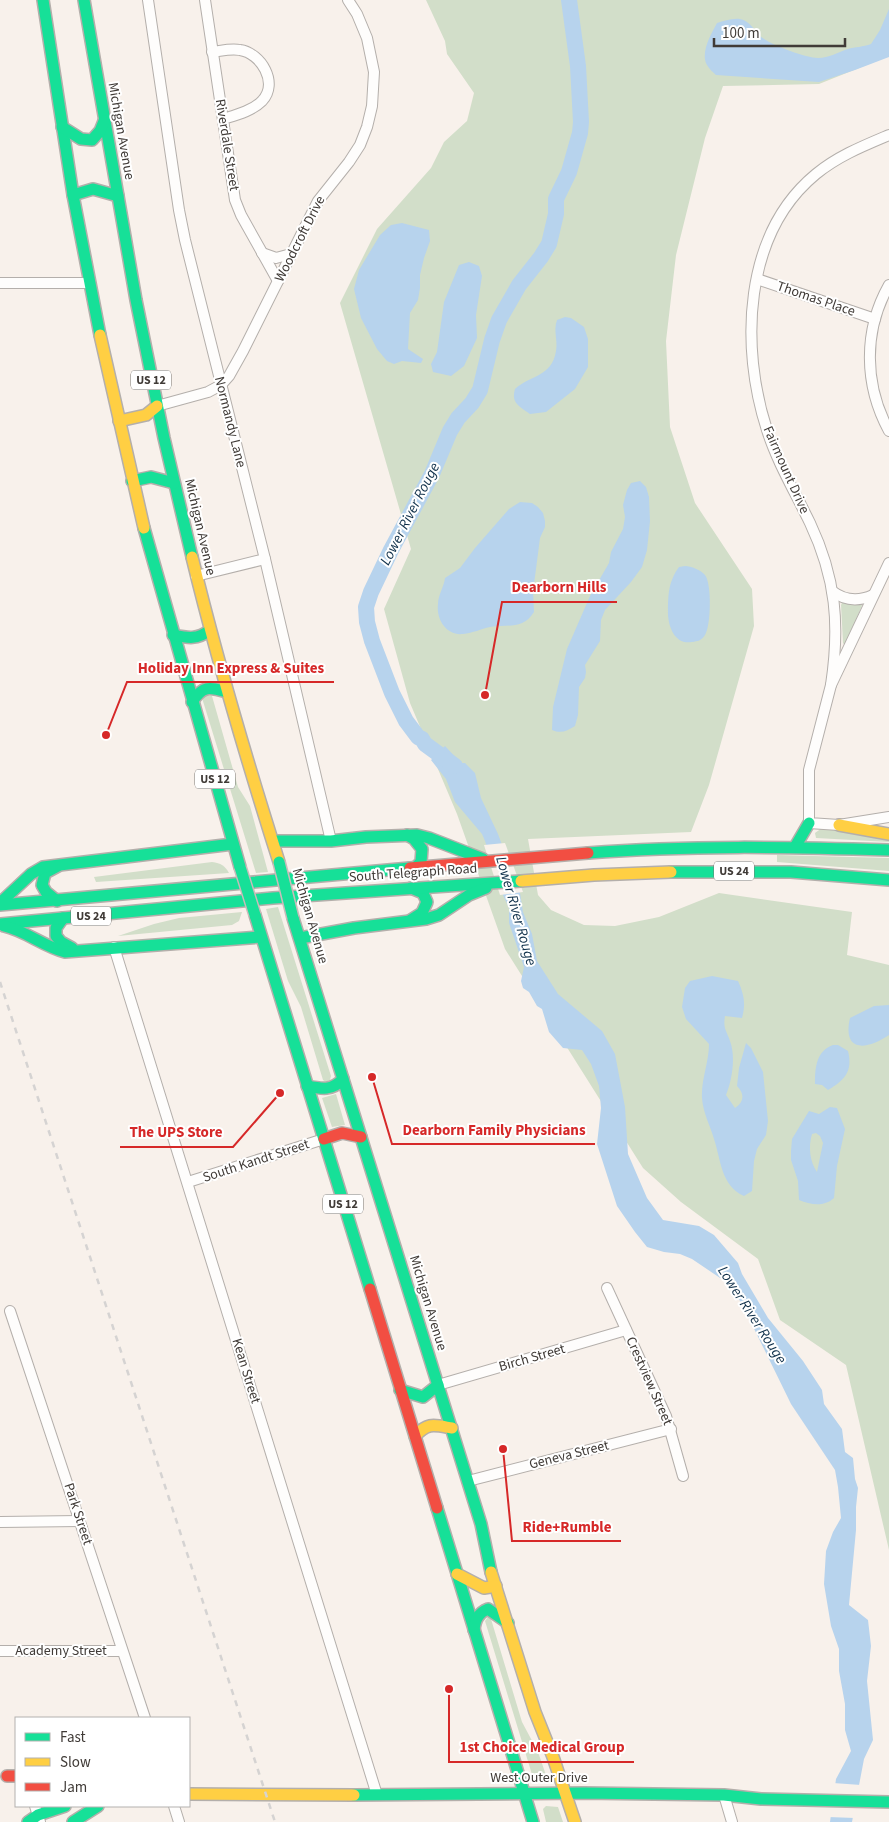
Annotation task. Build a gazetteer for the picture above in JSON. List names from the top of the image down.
{
  "streets": {
    "main road": [
      "Michigan Avenue",
      "US 12",
      "US 24",
      "South Telegraph Road",
      "West Outer Drive"
    ],
    "street": [
      "Riverdale Street",
      "Woodcroft Drive",
      "Thomas Place",
      "Normandy Lane",
      "Fairmount Drive",
      "South Kandt Street",
      "Birch Street",
      "Kean Street",
      "Crestview Street",
      "Geneva Street",
      "Park Street",
      "Academy Street"
    ]
  },
  "crossings": [
    ["Michigan Avenue", "Birch Street"],
    ["Michigan Avenue", "Geneva Street"],
    ["Michigan Avenue", "West Outer Drive"],
    ["Riverdale Street", "Woodcroft Drive"],
    ["Woodcroft Drive", "Normandy Lane"],
    ["Thomas Place", "Fairmount Drive"],
    ["US 12", "South Kandt Street"],
    ["US 12", "West Outer Drive"],
    ["South Kandt Street", "Kean Street"],
    ["Birch Street", "Crestview Street"],
    ["Kean Street", "West Outer Drive"],
    ["Crestview Street", "Geneva Street"],
    ["Park Street", "Academy Street"]
  ],
  "water": ["Lower River Rouge"],
  "places": [
    "Dearborn Hills",
    "Holiday Inn Express & Suites",
    "Dearborn Family Physicians",
    "The UPS Store",
    "Ride+Rumble",
    "1st Choice Medical Group"
  ],
  "legend": ["Fast", "Slow", "Jam"],
  "scale_bar": "100 m"
}
